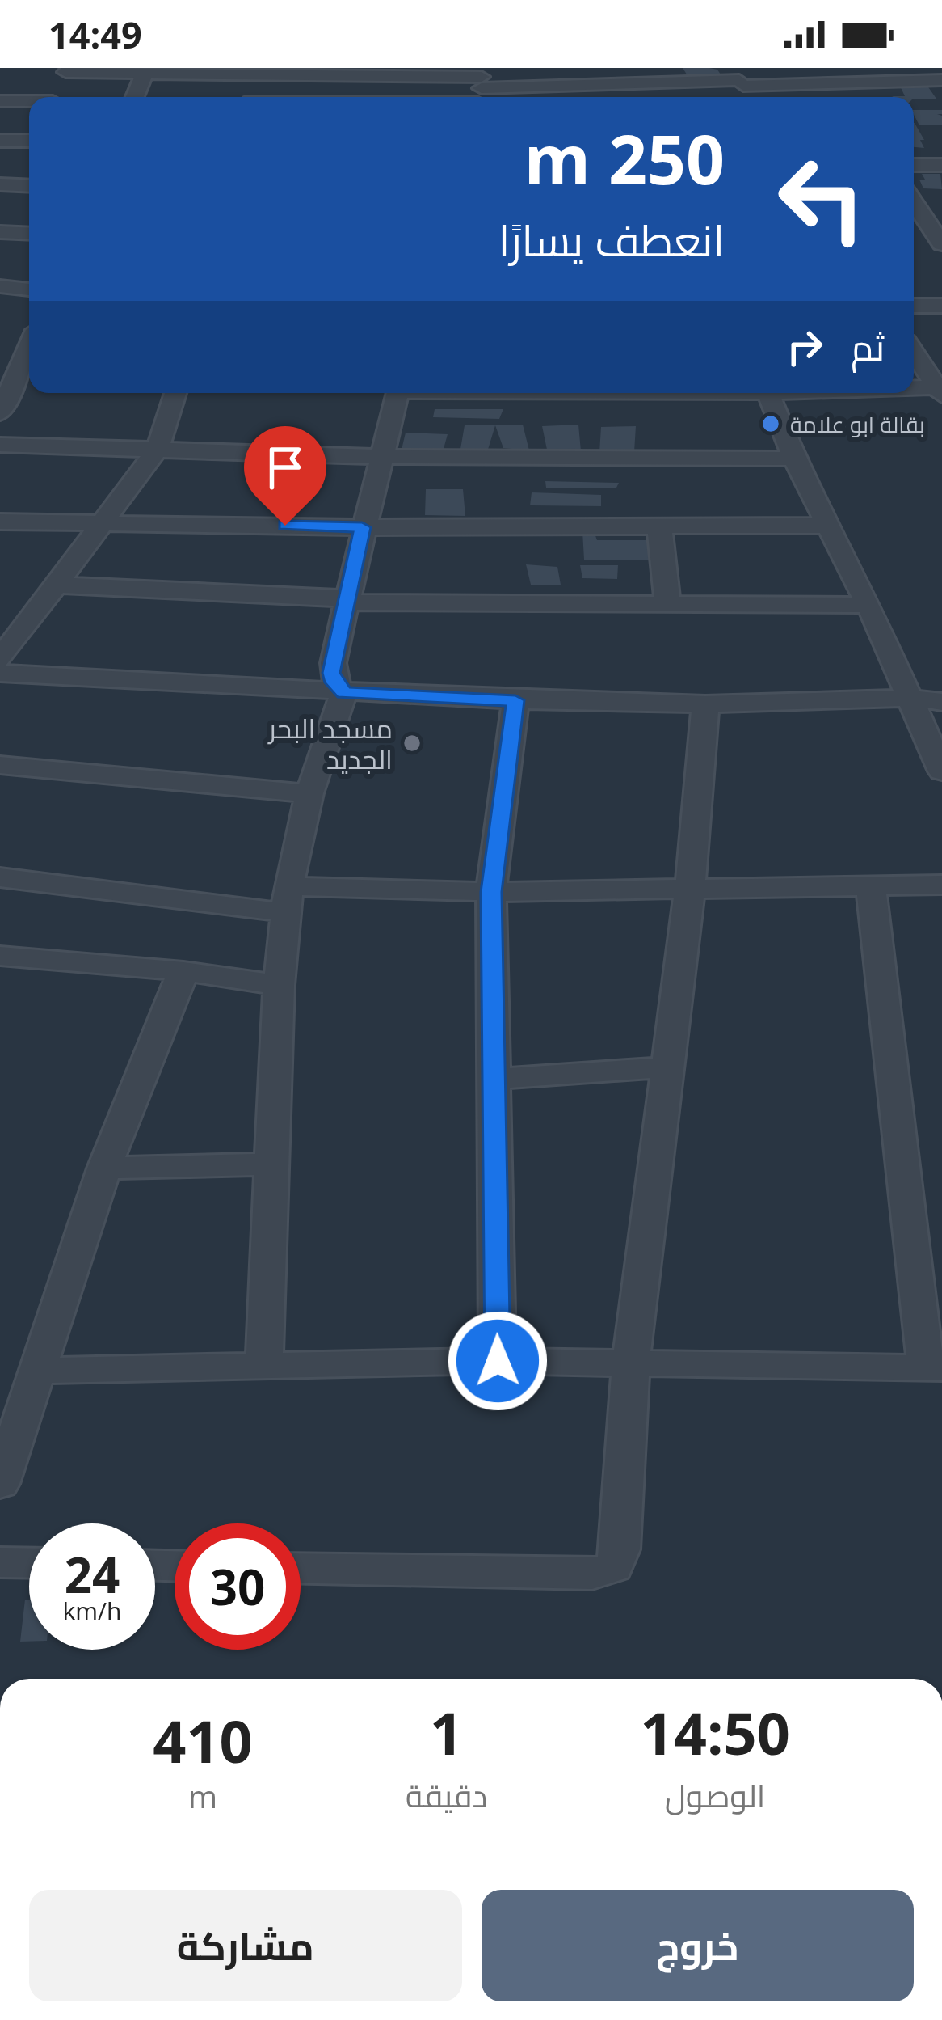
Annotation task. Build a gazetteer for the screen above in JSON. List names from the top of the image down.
{
  "places": ["بقالة ابو علامة", "مسجد البحر الجديد"],
  "page": {
    "status": "14:49",
    "turn": ["250 m", "انعطف يسارًا"],
    "then": "ثم",
    "speed": "24 km/h",
    "limit": "30",
    "eta": [
      "14:50",
      "الوصول",
      "1",
      "دقيقة",
      "410",
      "m"
    ],
    "buttons": ["خروج", "مشاركة"]
  }
}
